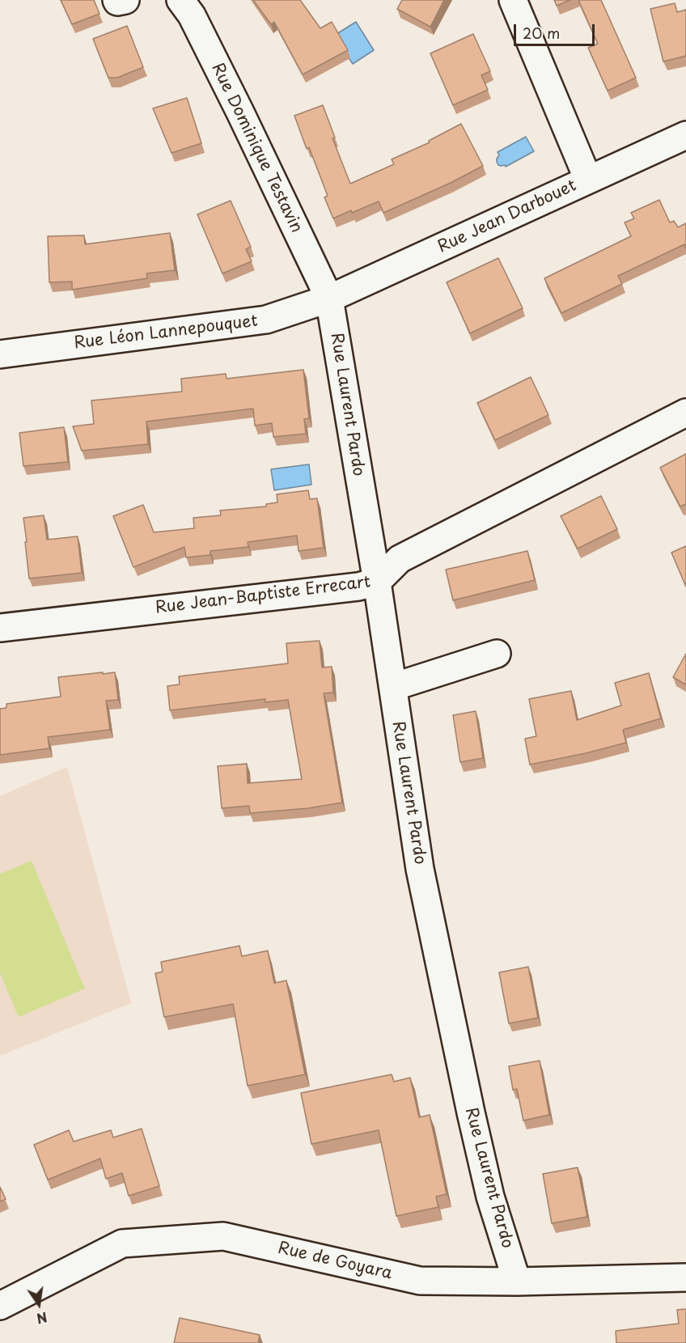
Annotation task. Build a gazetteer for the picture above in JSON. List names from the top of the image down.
{
  "streets": {
    "street": [
      "Rue Dominique Testavin",
      "Rue Jean Darbouet",
      "Rue Léon Lannepouquet",
      "Rue Laurent Pardo",
      "Rue Jean-Baptiste Errecart",
      "Rue de Goyara"
    ]
  },
  "crossings": [
    ["Rue Dominique Testavin", "Rue Jean Darbouet"],
    ["Rue Dominique Testavin", "Rue Léon Lannepouquet"],
    ["Rue Dominique Testavin", "Rue Laurent Pardo"],
    ["Rue Jean Darbouet", "Rue Léon Lannepouquet"],
    ["Rue Jean Darbouet", "Rue Laurent Pardo"],
    ["Rue Léon Lannepouquet", "Rue Laurent Pardo"],
    ["Rue Laurent Pardo", "Rue Jean-Baptiste Errecart"],
    ["Rue Laurent Pardo", "Rue de Goyara"]
  ],
  "scale_bar": "20 m",
  "north": "bottom"
}
